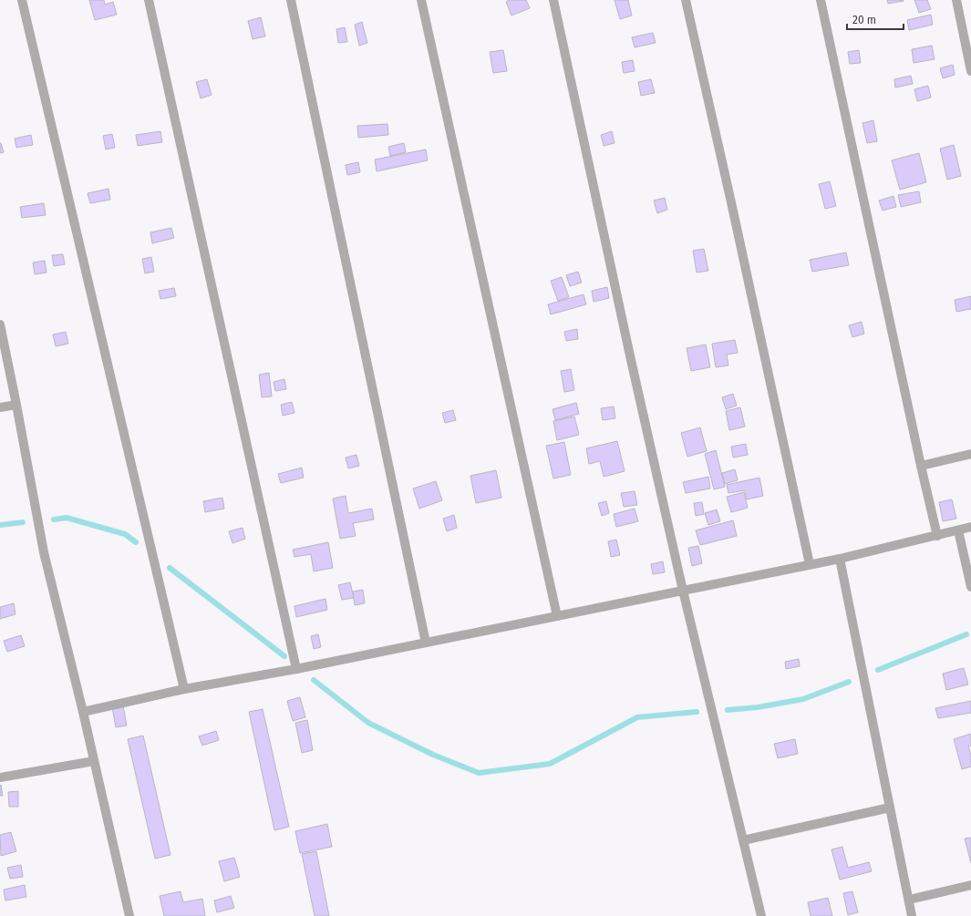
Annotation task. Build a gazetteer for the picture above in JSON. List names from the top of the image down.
{
  "scale_bar": "20 m"
}
